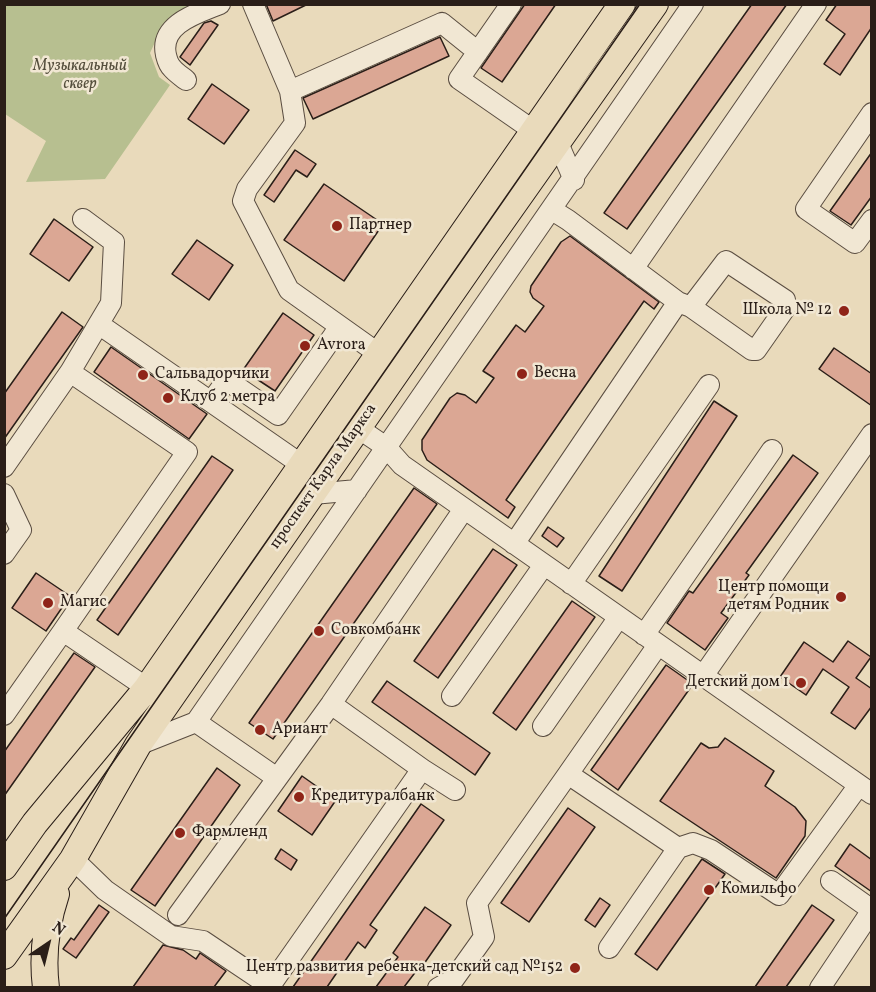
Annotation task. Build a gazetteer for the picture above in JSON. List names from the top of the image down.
{
  "streets": {
    "main road": ["проспект Карла Маркса"]
  },
  "parks": ["Музыкальный сквер"],
  "places": [
    "Партнер",
    "Школа № 12",
    "Avrora",
    "Весна",
    "Сальвадорчики",
    "Клуб 2 метра",
    "Центр помощи детям Родник",
    "Магис",
    "Совкомбанк",
    "Детский дом 1",
    "Ариант",
    "Кредитуралбанк",
    "Фармленд",
    "Комильфо",
    "Центр развития ребенка-детский сад №152"
  ],
  "north": "top right"
}
